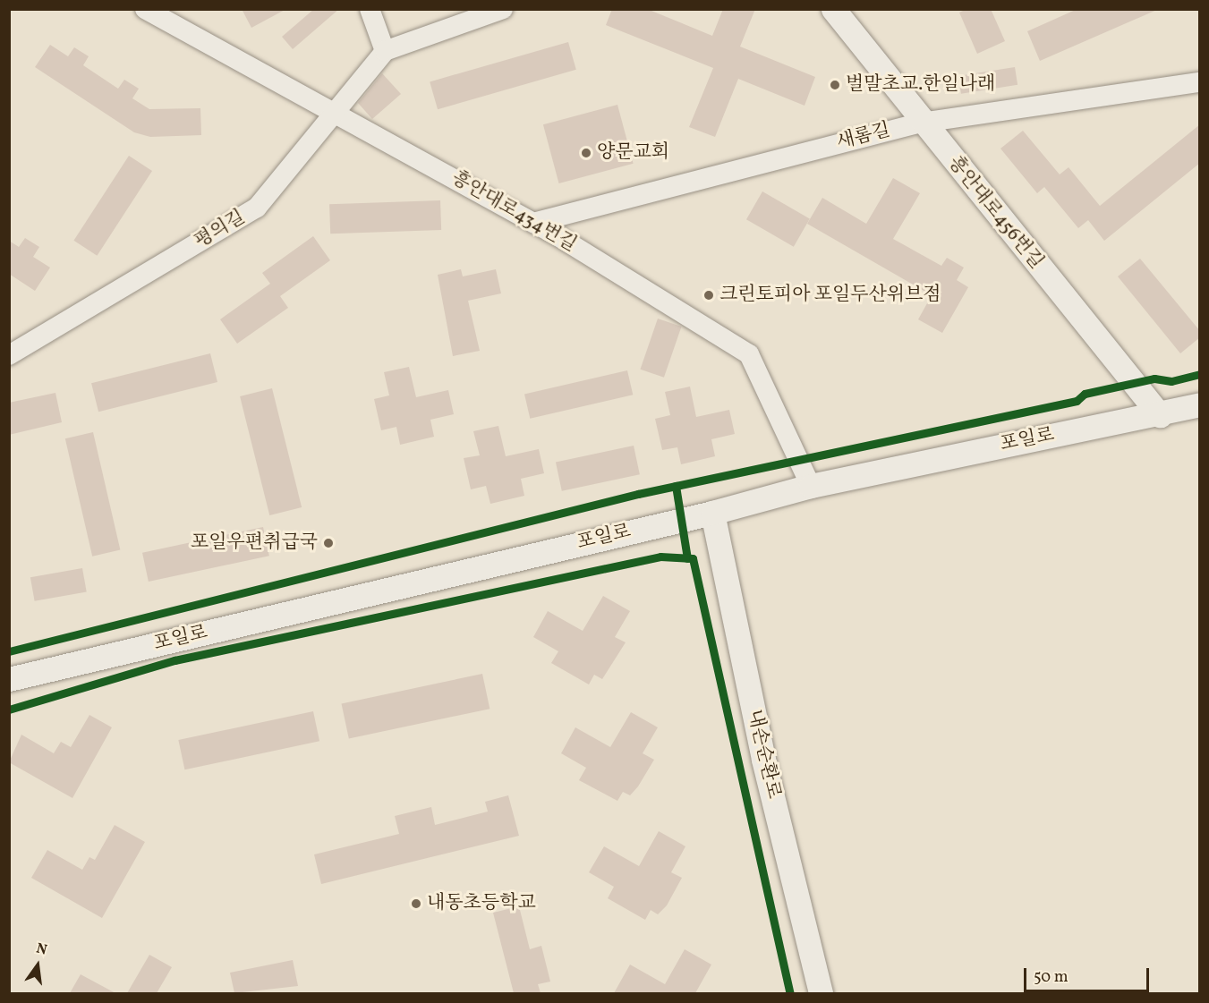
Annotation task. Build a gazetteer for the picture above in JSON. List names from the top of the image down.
{
  "streets": {
    "street": [
      "새롬길",
      "흥안대로434번길",
      "흥안대로456번길",
      "평의길",
      "포일로",
      "내손순환로"
    ]
  },
  "crossings": [
    ["새롬길", "흥안대로434번길"],
    ["새롬길", "흥안대로456번길"],
    ["흥안대로434번길", "평의길"],
    ["흥안대로434번길", "포일로"],
    ["흥안대로456번길", "포일로"],
    ["포일로", "내손순환로"]
  ],
  "places": [
    "벌말초교.한일나래",
    "양문교회",
    "크린토피아 포일두산위브점",
    "포일우편취급국",
    "내동초등학교"
  ],
  "scale_bar": "50 m",
  "north": "top"
}
